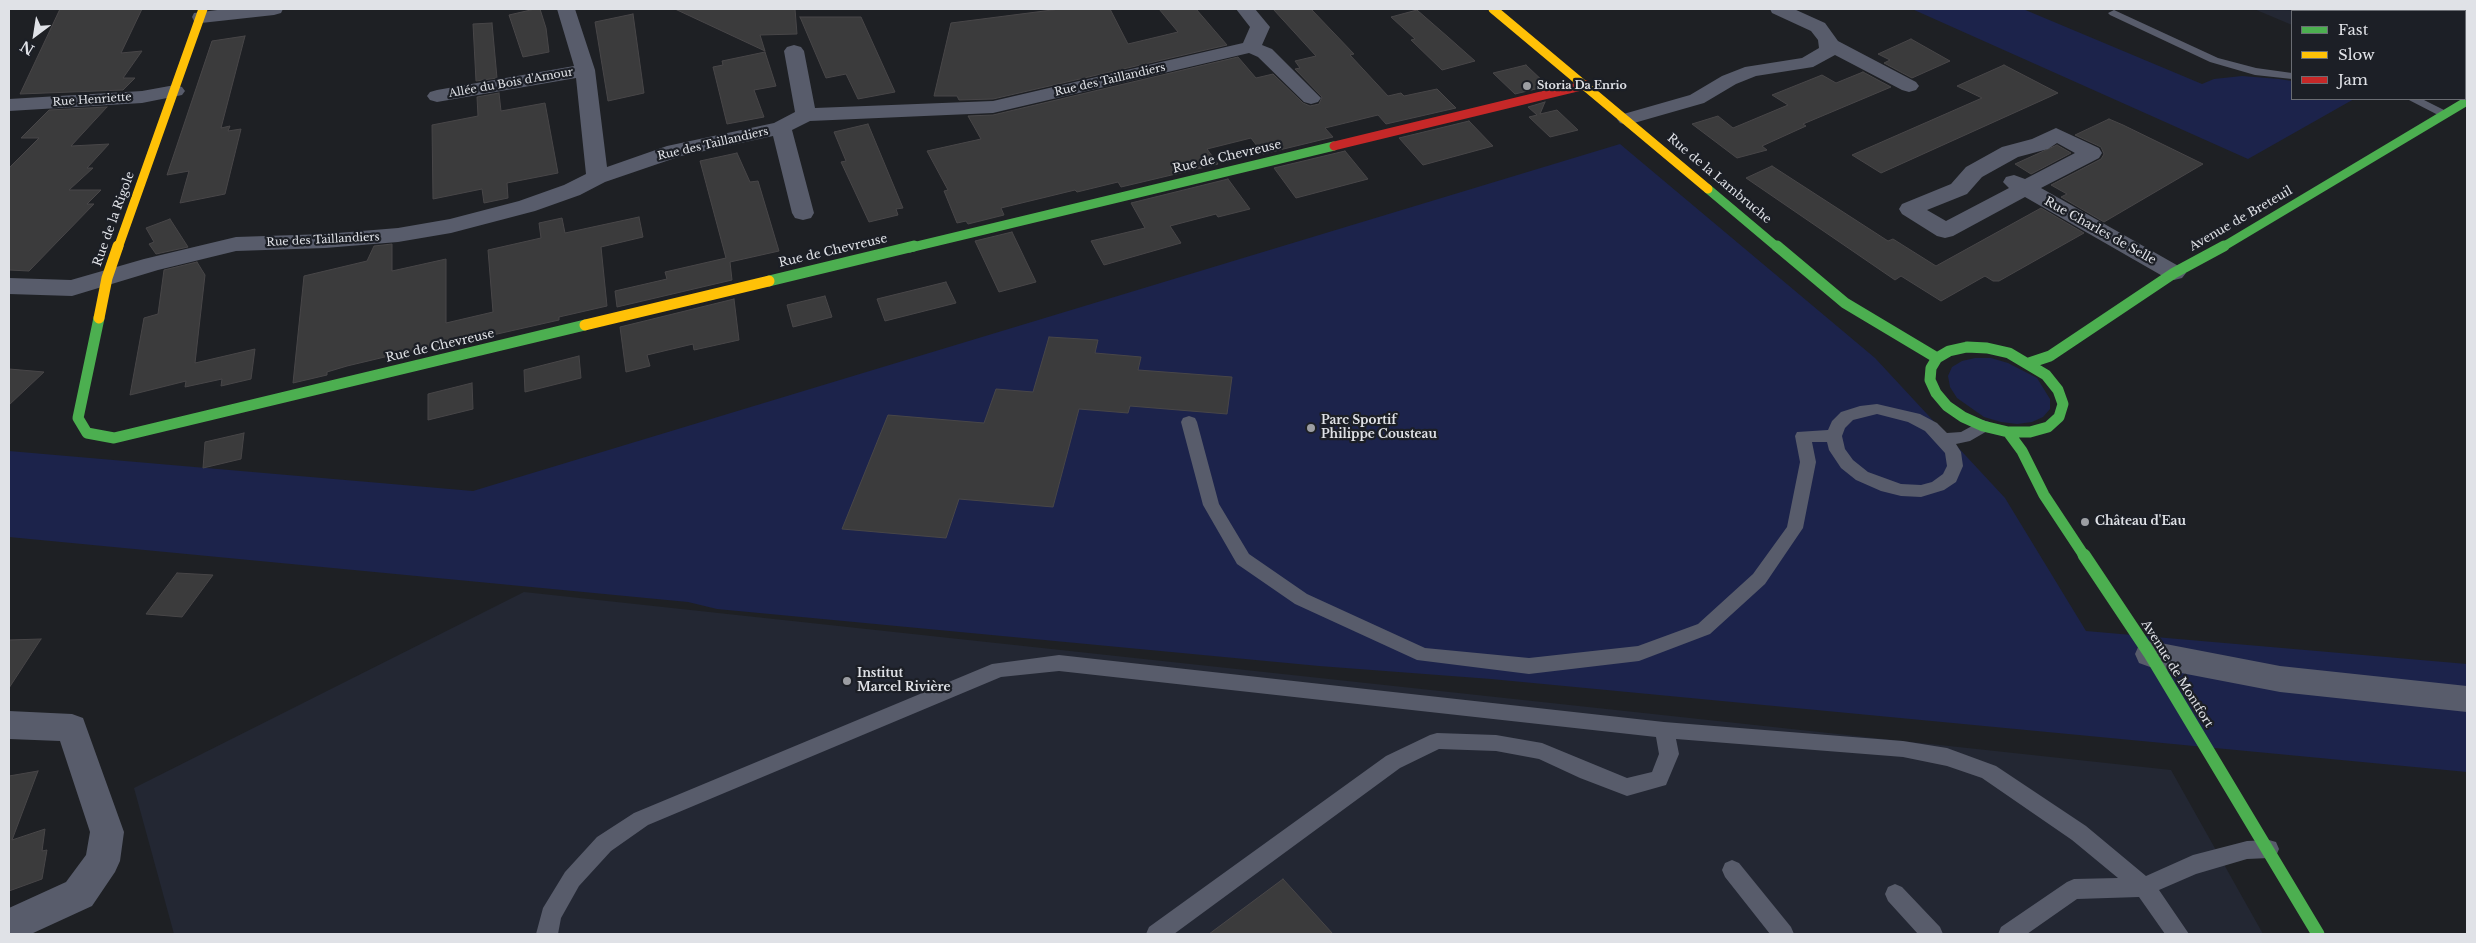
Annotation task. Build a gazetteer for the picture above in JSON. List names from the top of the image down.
{
  "streets": {
    "street": [
      "Rue des Taillandiers",
      "Allée du Bois d'Amour",
      "Rue Henriette",
      "Rue de Chevreuse",
      "Rue de la Lambruche",
      "Rue de la Rigole",
      "Avenue de Breteuil",
      "Rue Charles de Selle",
      "Avenue de Montfort"
    ]
  },
  "crossings": [
    ["Rue des Taillandiers", "Rue de la Rigole"],
    ["Rue Henriette", "Rue de la Rigole"],
    ["Rue de Chevreuse", "Rue de la Lambruche"],
    ["Rue de Chevreuse", "Rue de la Rigole"],
    ["Rue de la Lambruche", "Avenue de Breteuil"],
    ["Rue de la Lambruche", "Avenue de Montfort"],
    ["Avenue de Breteuil", "Rue Charles de Selle"],
    ["Avenue de Breteuil", "Avenue de Montfort"]
  ],
  "places": [
    "Storia Da Enrio",
    "Parc Sportif Philippe Cousteau",
    "Château d'Eau",
    "Institut Marcel Rivière"
  ],
  "legend": ["Fast", "Slow", "Jam"],
  "north": "bottom left"
}
